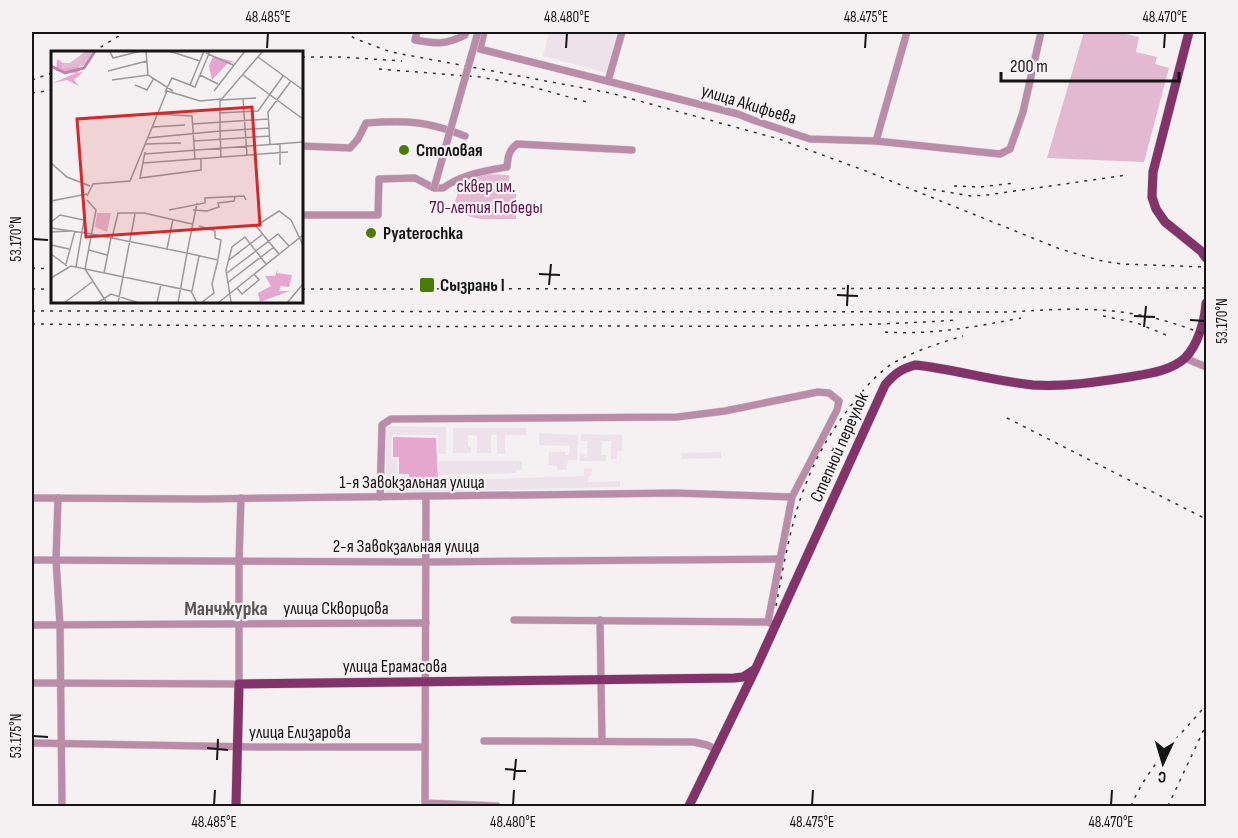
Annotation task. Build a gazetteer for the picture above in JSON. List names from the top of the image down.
{
  "streets": {
    "main road": ["Степной переулок", "улица Ерамасова"],
    "street": [
      "улица Акифьева",
      "1-я Завокзальная улица",
      "2-я Завокзальная улица",
      "улица Скворцова",
      "улица Елизарова"
    ]
  },
  "crossings": [
    ["Степной переулок", "улица Ерамасова"]
  ],
  "districts": ["Манчжурка"],
  "parks": ["сквер им. 70-летия Победы"],
  "places": {
    "other": ["Столовая", "Pyaterochka"],
    "transit": ["Сызрань I"]
  },
  "scale_bar": "200 m",
  "north": "bottom",
  "coordinates": [
    "48.485°E",
    "48.480°E",
    "48.475°E",
    "48.470°E",
    "53.170°N",
    "53.175°N"
  ]
}
